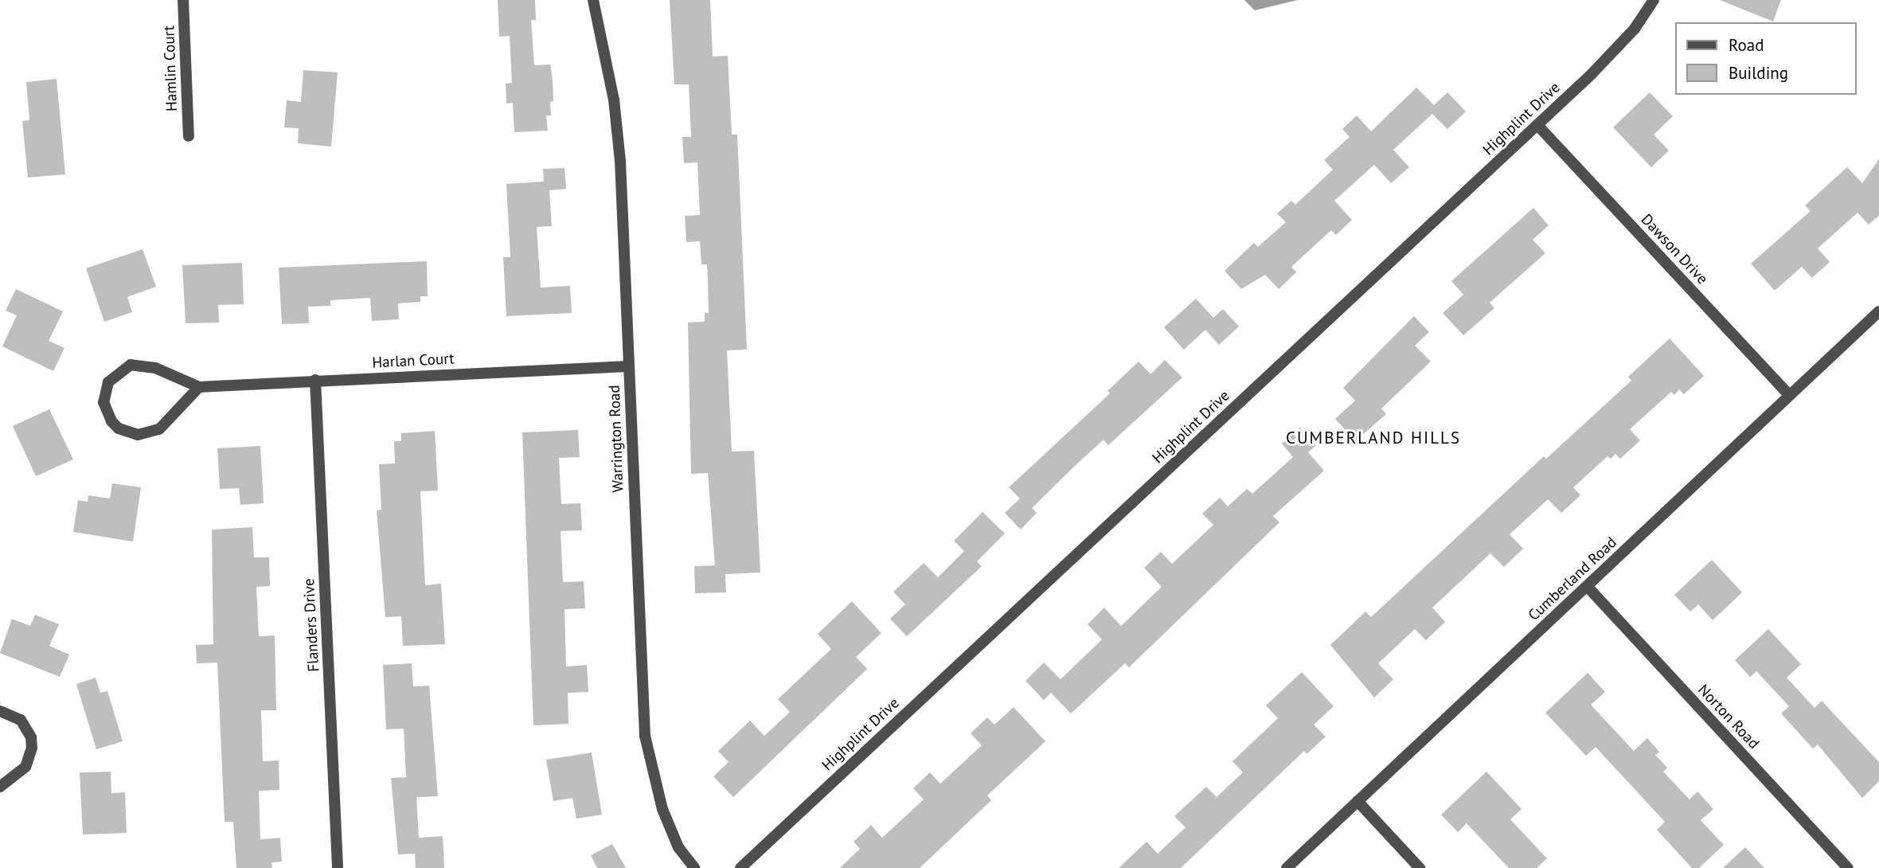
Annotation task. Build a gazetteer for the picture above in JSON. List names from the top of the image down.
{
  "streets": {
    "street": [
      "Hamlin Court",
      "Highplint Drive",
      "Dawson Drive",
      "Harlan Court",
      "Warrington Road",
      "Cumberland Road",
      "Flanders Drive",
      "Norton Road"
    ]
  },
  "crossings": [
    ["Highplint Drive", "Dawson Drive"],
    ["Dawson Drive", "Cumberland Road"],
    ["Harlan Court", "Warrington Road"],
    ["Harlan Court", "Flanders Drive"],
    ["Cumberland Road", "Norton Road"]
  ],
  "districts": ["CUMBERLAND HILLS"],
  "legend": ["Road", "Building"]
}
